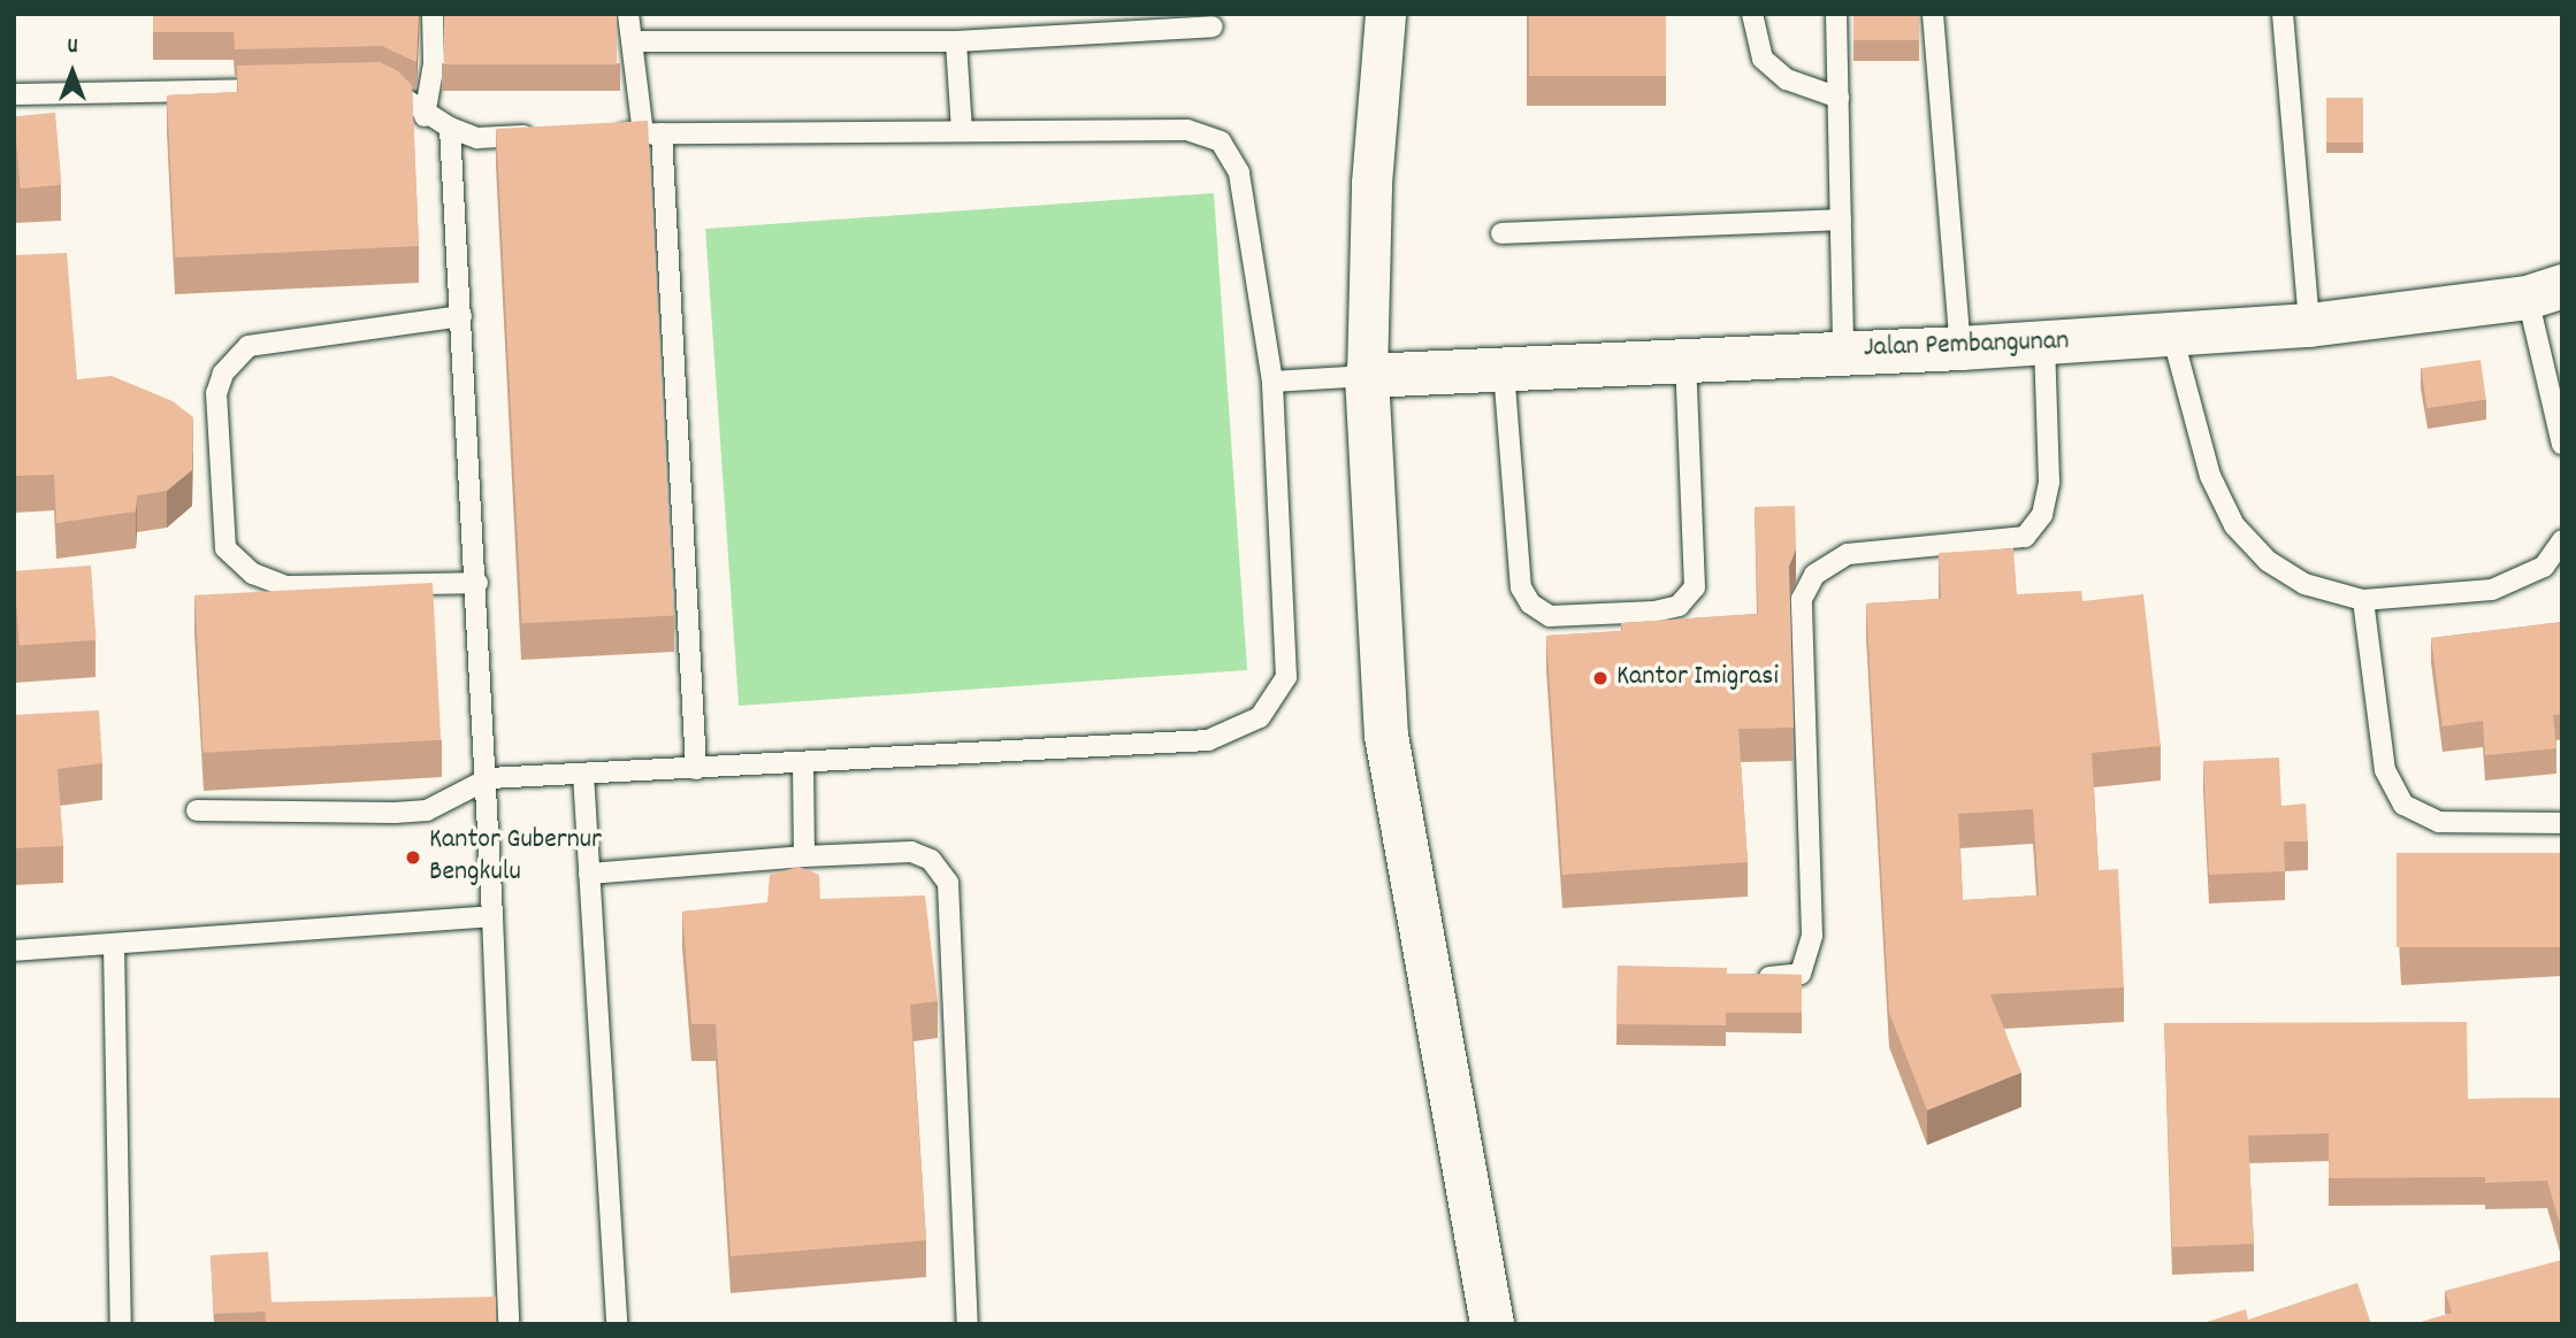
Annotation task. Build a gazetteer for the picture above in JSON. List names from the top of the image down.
{
  "streets": {
    "main road": ["Jalan Pembangunan"]
  },
  "places": ["Kantor Imigrasi", "Kantor Gubernur Bengkulu"],
  "north": "top"
}
